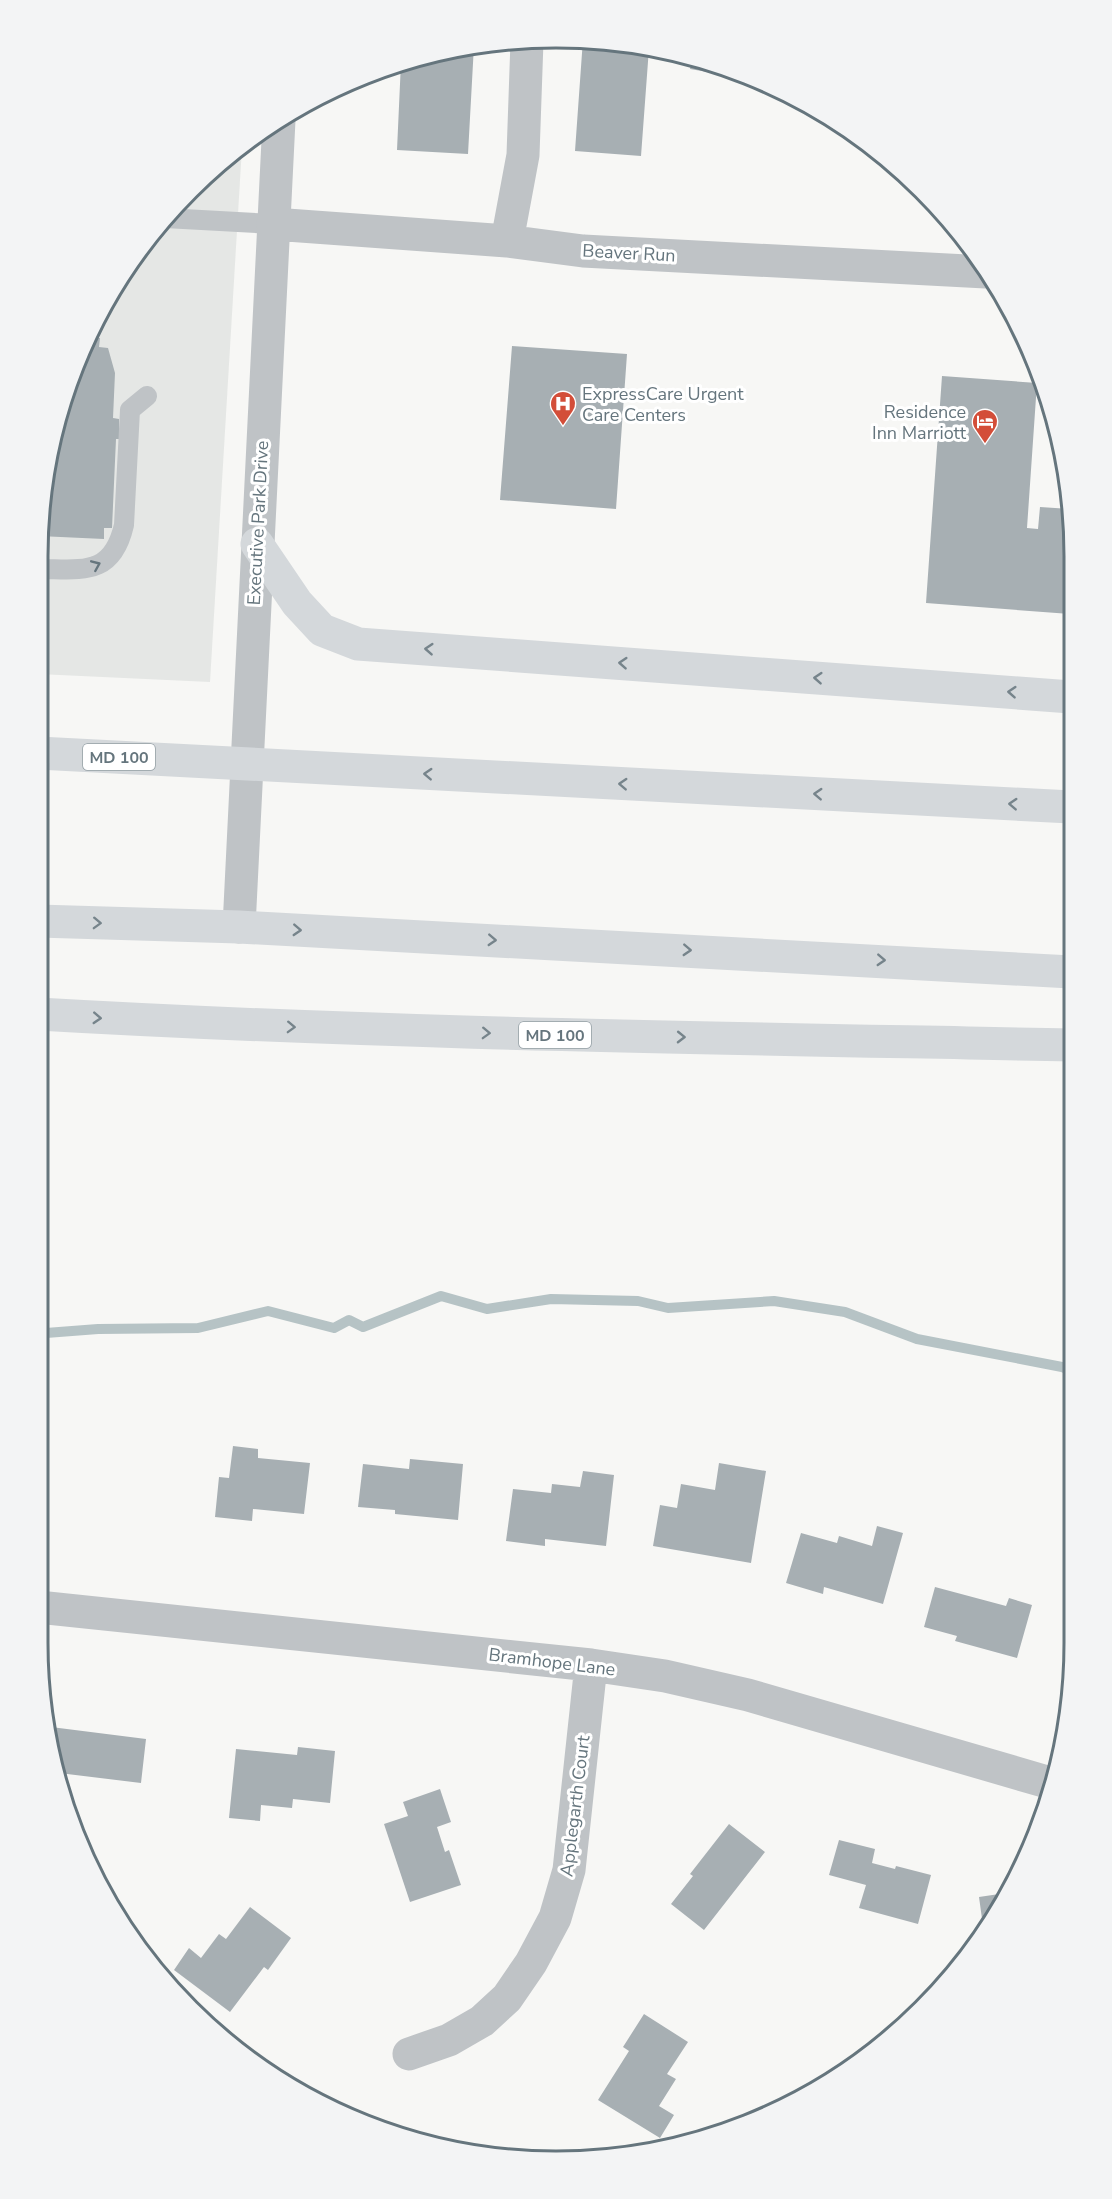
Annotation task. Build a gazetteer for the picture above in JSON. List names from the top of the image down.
{
  "streets": {
    "highway": ["MD 100"],
    "street": [
      "Beaver Run",
      "Executive Park Drive",
      "Bramhope Lane",
      "Applegarth Court"
    ]
  },
  "crossings": [
    ["Beaver Run", "Executive Park Drive"],
    ["Bramhope Lane", "Applegarth Court"]
  ],
  "places": {
    "hospital": ["ExpressCare Urgent Care Centers"],
    "hotel": ["Residence Inn Marriott"]
  }
}
